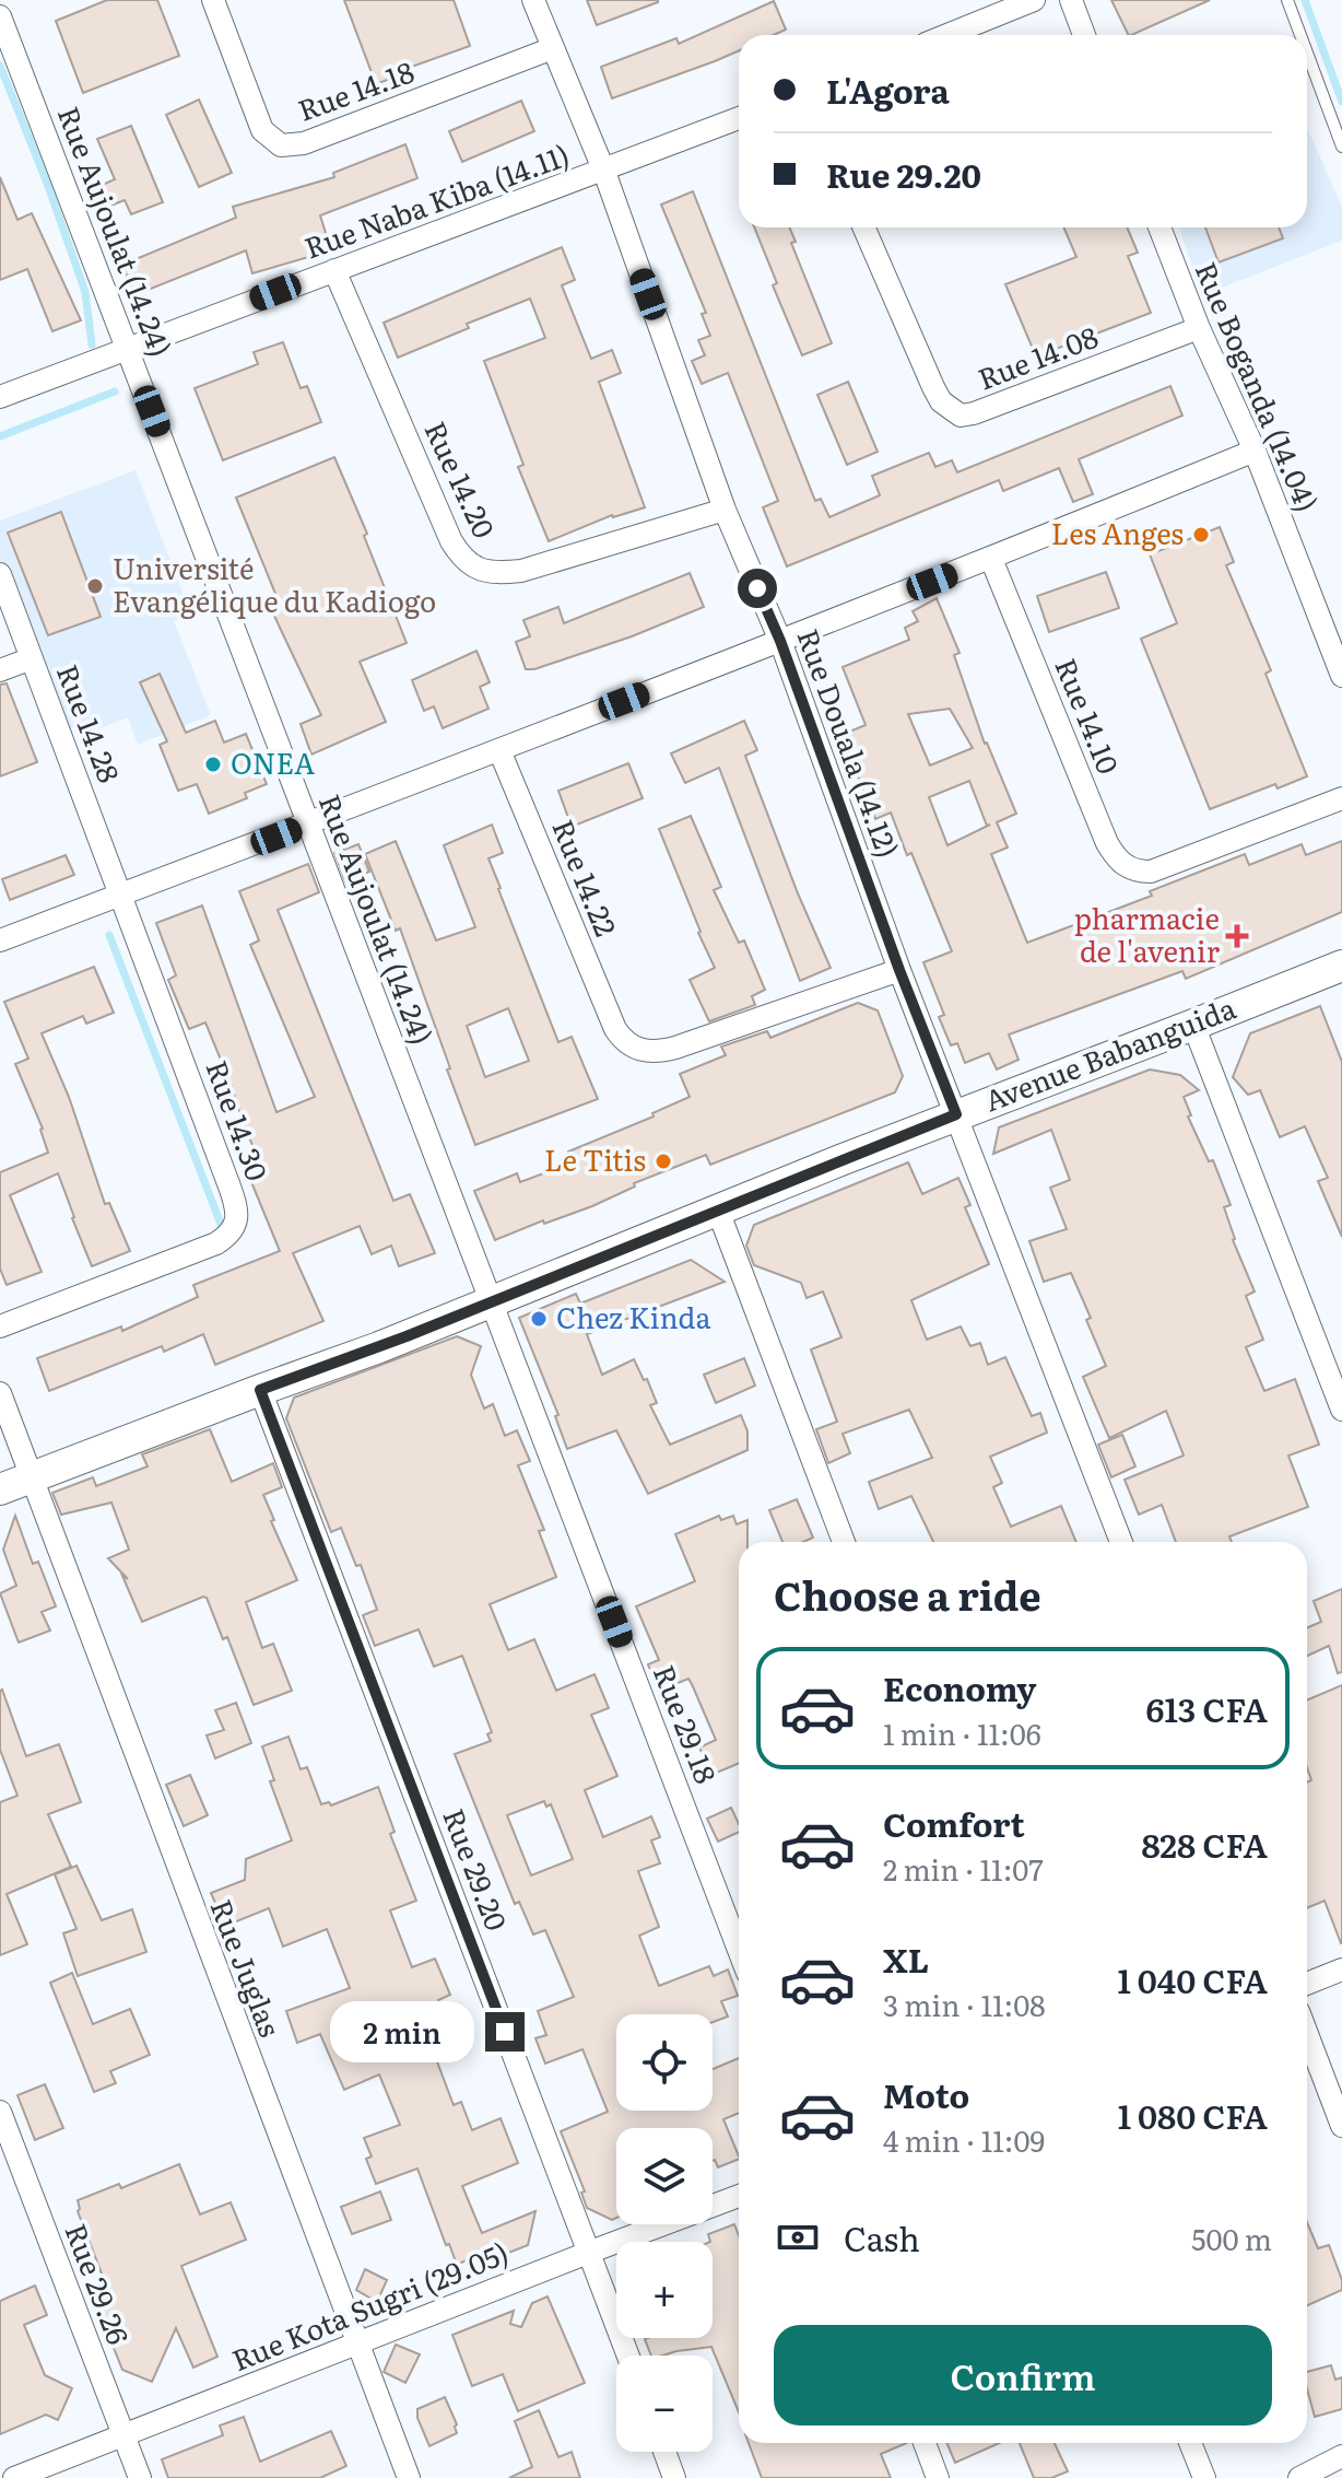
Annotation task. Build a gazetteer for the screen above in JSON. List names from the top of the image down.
{
  "streets": {
    "street": [
      "Rue 14.18",
      "Rue Naba Kiba (14.11)",
      "Rue Aujoulat (14.24)",
      "Rue 14.08",
      "Rue Boganda (14.04)",
      "Rue 14.20",
      "Rue 14.10",
      "Rue 14.28",
      "Rue Douala (14.12)",
      "Rue 14.22",
      "Avenue Babanguida",
      "Rue 14.30",
      "Rue 29.18",
      "Rue 29.20",
      "Rue Juglas",
      "Rue 29.26",
      "Rue Kota Sugri (29.05)"
    ]
  },
  "crossings": [
    ["Rue 14.18", "Rue Douala (14.12)"],
    ["Rue Naba Kiba (14.11)", "Rue Aujoulat (14.24)"],
    ["Rue Naba Kiba (14.11)", "Rue 14.20"],
    ["Rue Naba Kiba (14.11)", "Rue Douala (14.12)"],
    ["Rue Aujoulat (14.24)", "Avenue Babanguida"],
    ["Rue Aujoulat (14.24)", "Rue 29.18"],
    ["Rue 14.08", "Rue Boganda (14.04)"],
    ["Rue 14.20", "Rue Douala (14.12)"],
    ["Rue 14.28", "Rue 14.30"],
    ["Rue Douala (14.12)", "Rue 14.22"],
    ["Rue Douala (14.12)", "Avenue Babanguida"],
    ["Avenue Babanguida", "Rue 29.18"],
    ["Avenue Babanguida", "Rue 29.20"],
    ["Avenue Babanguida", "Rue Juglas"],
    ["Rue 29.20", "Rue Kota Sugri (29.05)"],
    ["Rue Juglas", "Rue Kota Sugri (29.05)"],
    ["Rue 29.26", "Rue Kota Sugri (29.05)"]
  ],
  "places": {
    "other": [
      "Les Anges",
      "Université Evangélique du Kadiogo",
      "ONEA",
      "Le Titis",
      "Chez Kinda"
    ],
    "health": ["pharmacie de l'avenir"]
  },
  "page": {
    "banner": ["L'Agora", "Rue 29.20"],
    "heading": "Choose a ride",
    "list": [
      {
        "name": "Economy",
        "note": "1 min · 11:06",
        "value": "613 CFA"
      },
      {
        "name": "Comfort",
        "note": "2 min · 11:07",
        "value": "828 CFA"
      },
      {
        "name": "XL",
        "note": "3 min · 11:08",
        "value": "1 040 CFA"
      },
      {
        "name": "Moto",
        "note": "4 min · 11:09",
        "value": "1 080 CFA"
      }
    ],
    "bubble": "2 min",
    "map_buttons": ["+", "−"],
    "pay": ["Cash", "500 m"],
    "buttons": "Confirm"
  }
}
